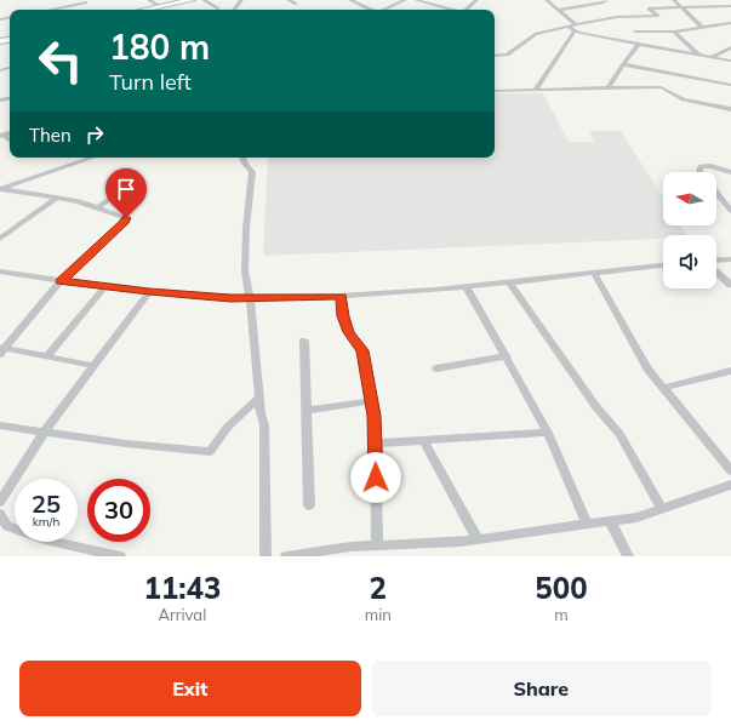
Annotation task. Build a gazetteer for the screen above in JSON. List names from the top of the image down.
{
  "north": "left",
  "page": {
    "turn": ["180 m", "Turn left"],
    "then": "Then",
    "speed": "25 km/h",
    "limit": "30",
    "eta": [
      "11:43",
      "Arrival",
      "2",
      "min",
      "500",
      "m"
    ],
    "buttons": ["Exit", "Share"]
  }
}
